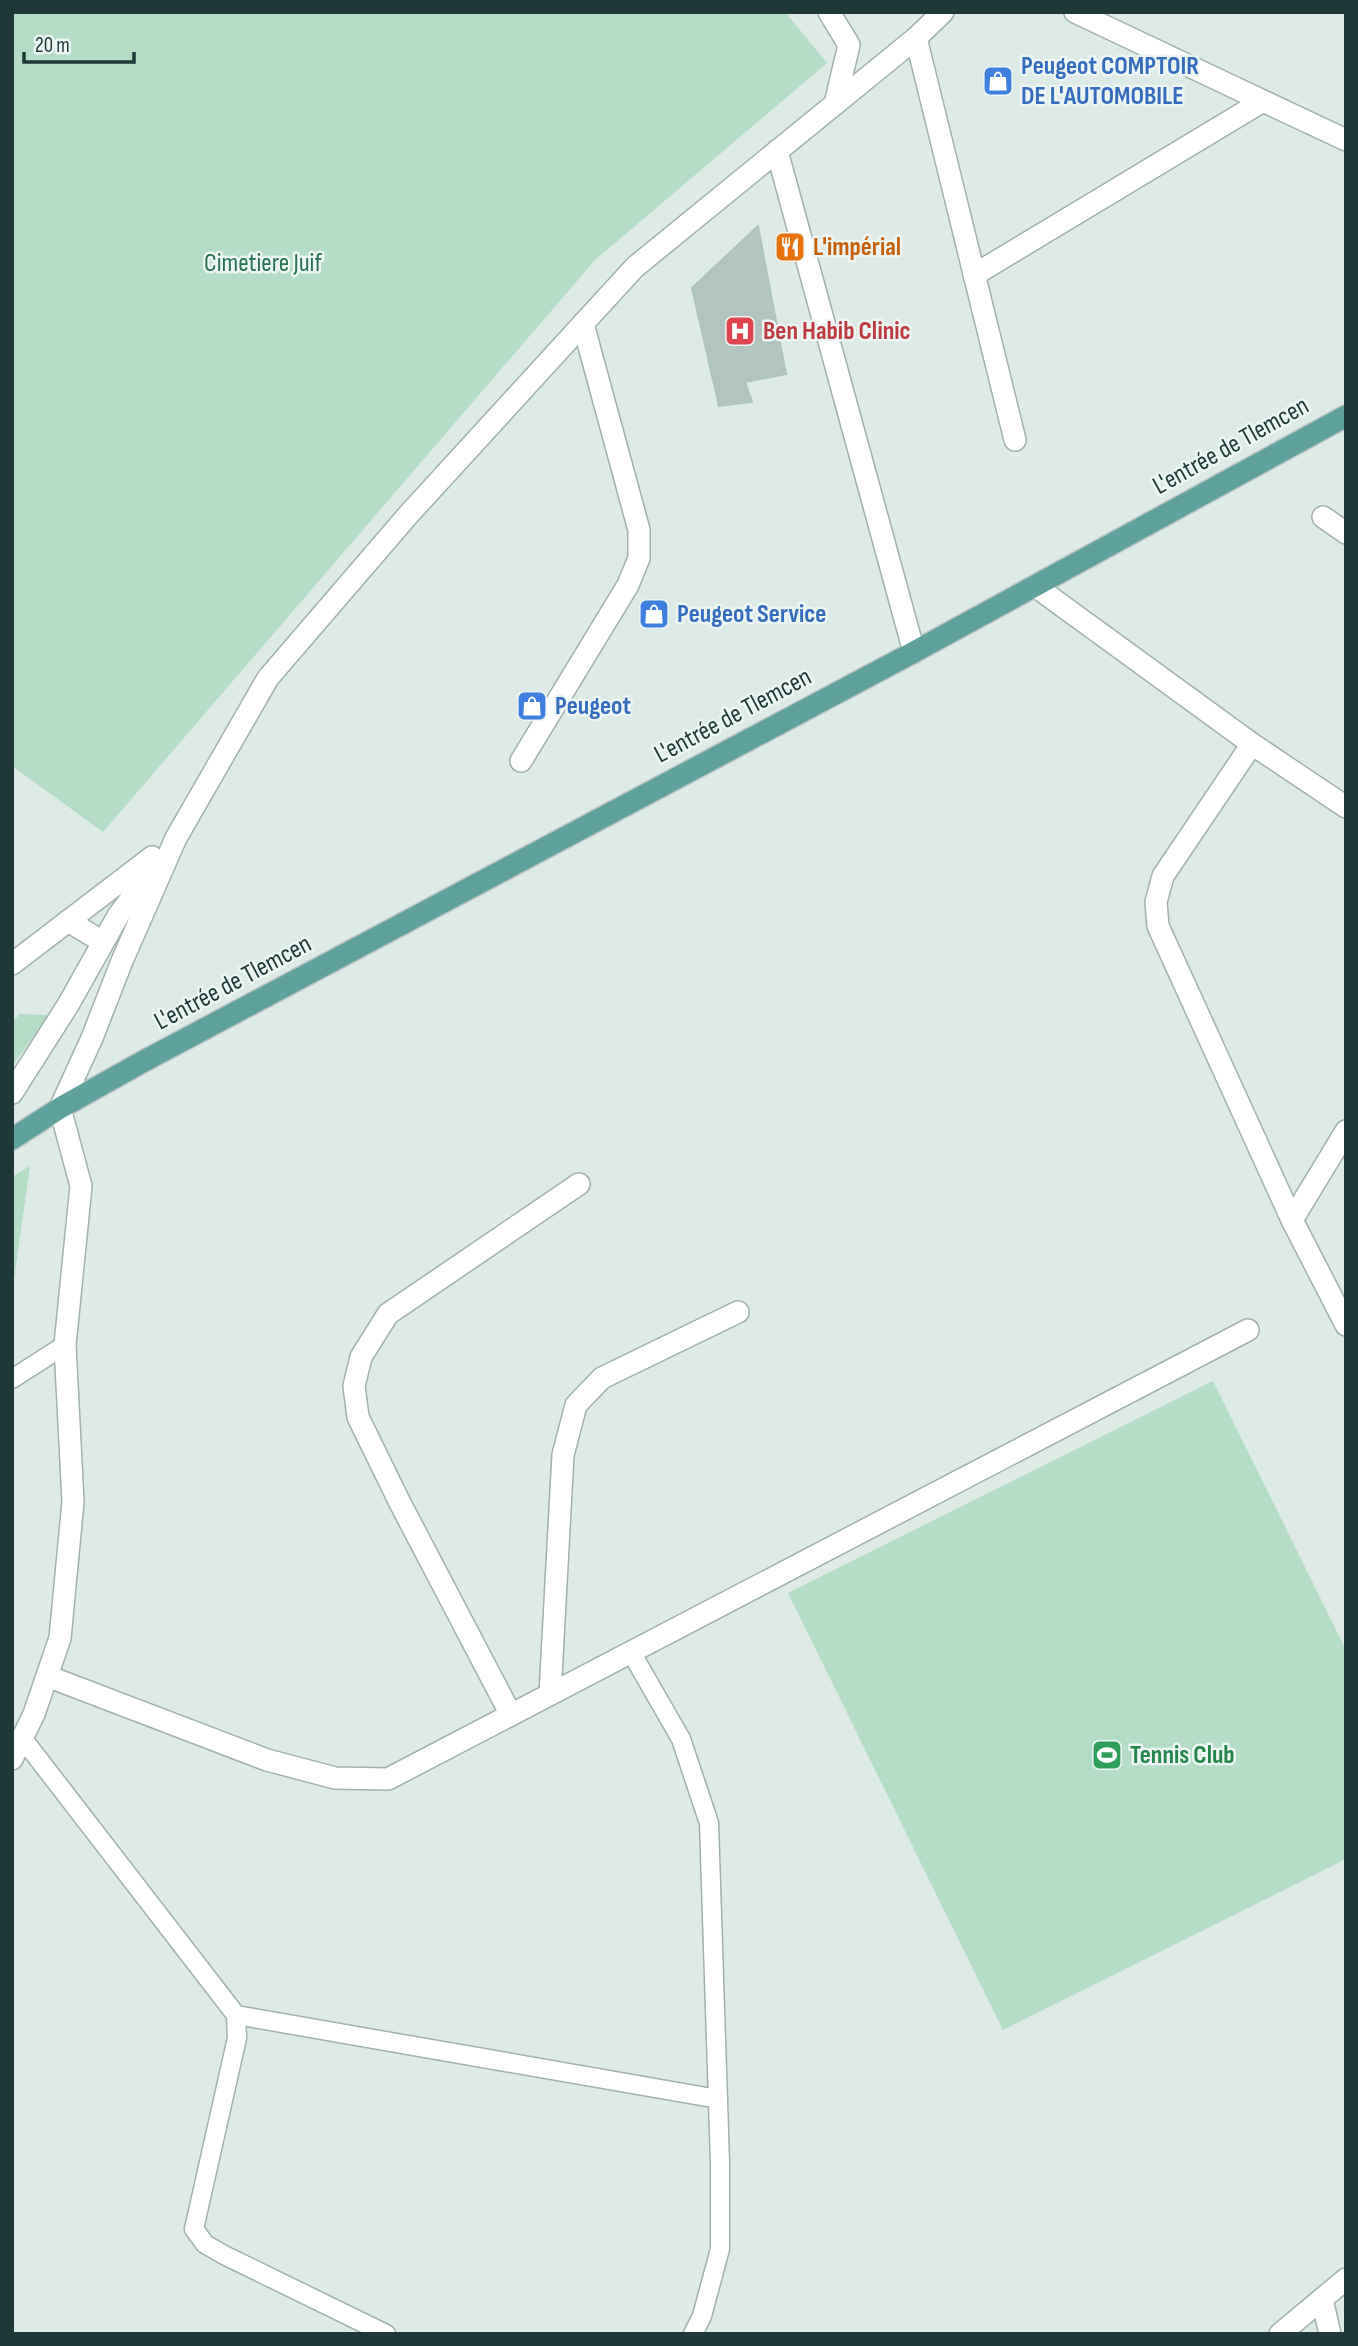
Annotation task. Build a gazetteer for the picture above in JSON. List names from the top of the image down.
{
  "streets": {
    "main road": ["L'entrée de Tlemcen"]
  },
  "parks": ["Cimetiere Juif"],
  "places": {
    "shop": ["Peugeot COMPTOIR DE L'AUTOMOBILE", "Peugeot Service", "Peugeot"],
    "restaurant": ["L'impérial"],
    "hospital": ["Ben Habib Clinic"],
    "sports": ["Tennis Club"]
  },
  "scale_bar": "20 m"
}
